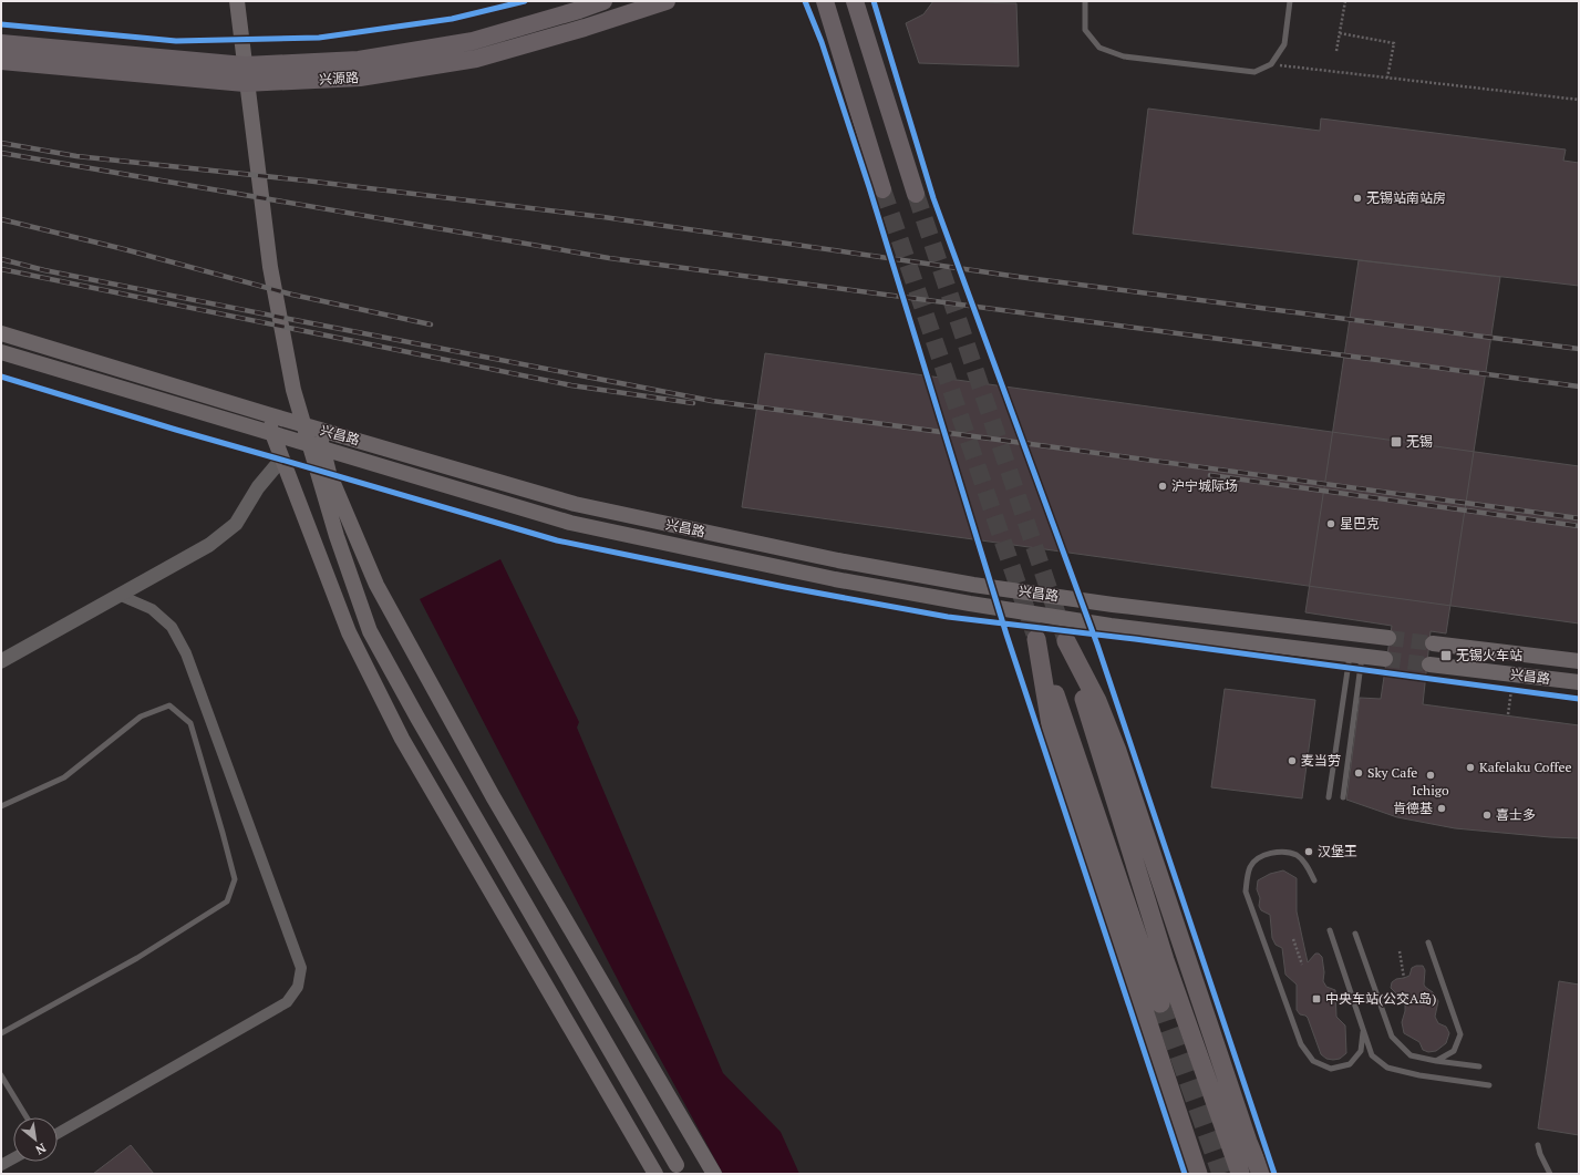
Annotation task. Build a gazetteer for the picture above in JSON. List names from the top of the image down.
{
  "streets": {
    "main road": ["兴源路", "兴昌路"]
  },
  "places": {
    "other": [
      "无锡站南站房",
      "沪宁城际场",
      "星巴克",
      "麦当劳",
      "Kafelaku Coffee",
      "Sky Cafe",
      "Ichigo",
      "肯德基",
      "喜士多",
      "汉堡王"
    ],
    "transit": ["无锡", "无锡火车站", "中央车站(公交A岛)"]
  },
  "north": "bottom right"
}
